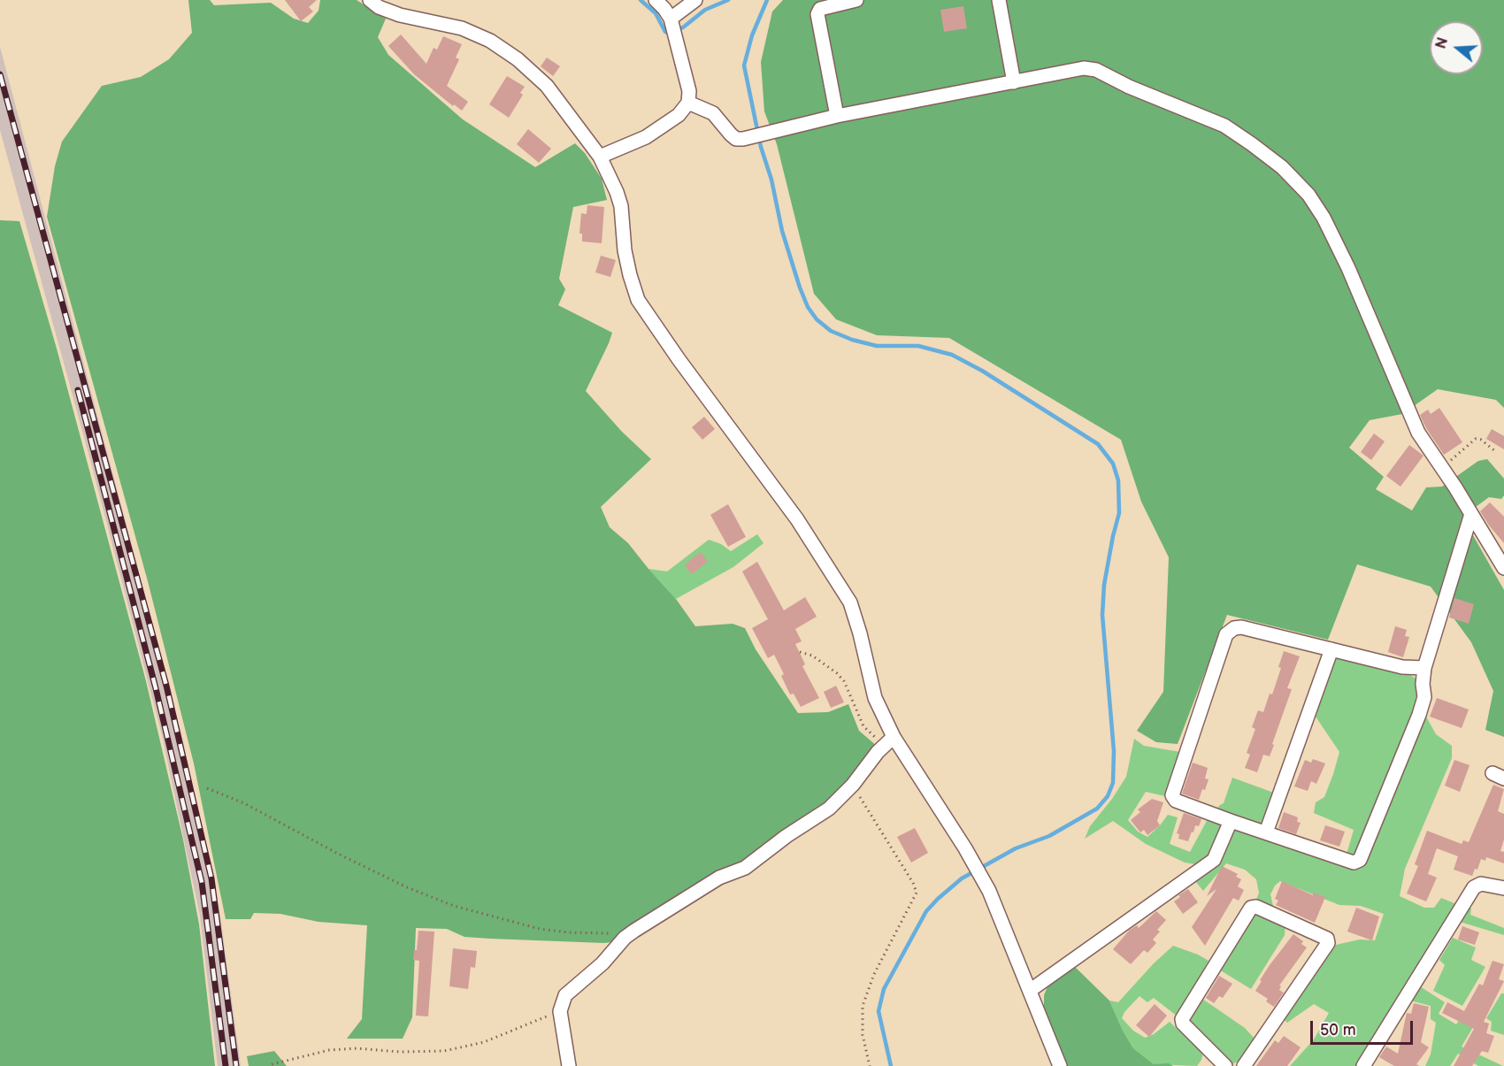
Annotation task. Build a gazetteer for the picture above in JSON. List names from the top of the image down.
{
  "scale_bar": "50 m",
  "north": "left"
}
